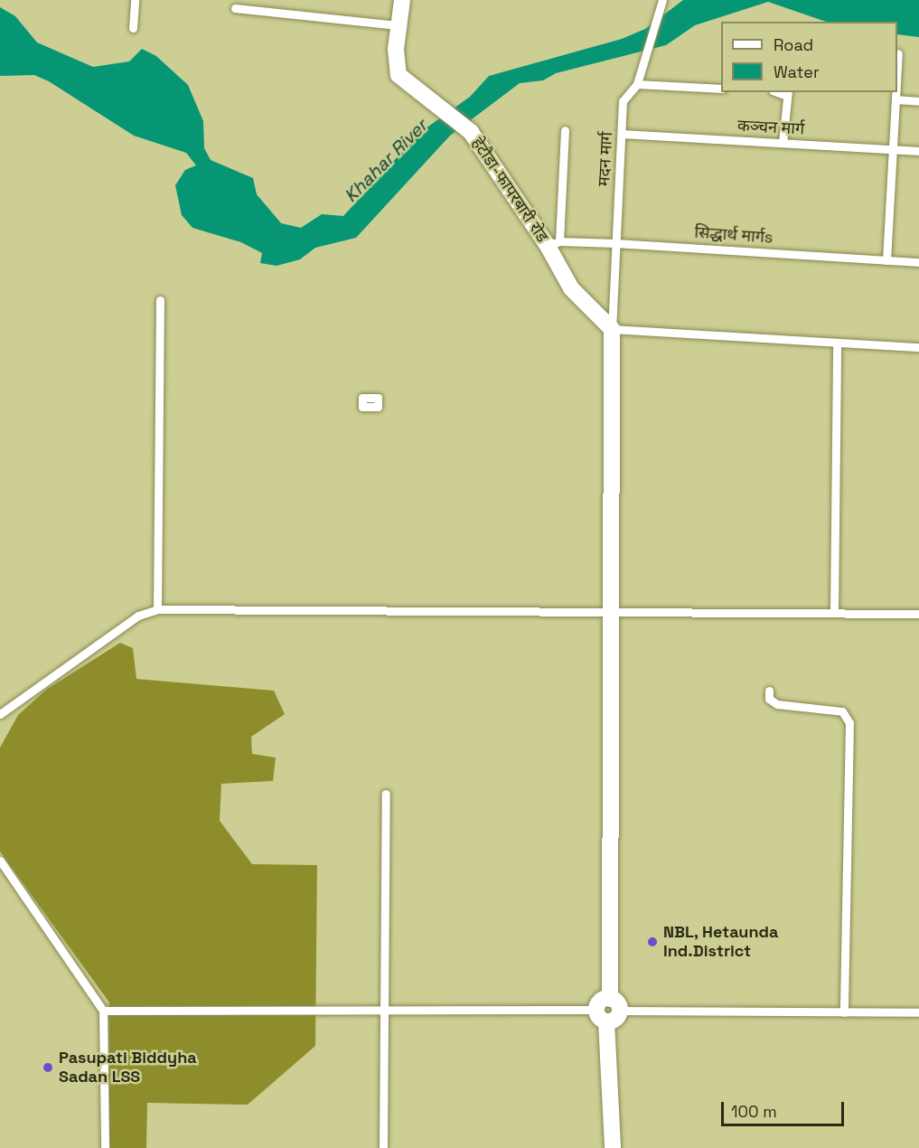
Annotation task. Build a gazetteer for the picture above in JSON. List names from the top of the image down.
{
  "streets": {
    "highway": ["हेटौडा-फापरबारी रोड"],
    "street": ["कञ्चन मार्ग", "मदन मार्ग", "सिद्धार्थ मार्गs"]
  },
  "crossings": [
    ["कञ्चन मार्ग", "मदन मार्ग"],
    ["मदन मार्ग", "हेटौडा-फापरबारी रोड"],
    ["मदन मार्ग", "सिद्धार्थ मार्गs"],
    ["हेटौडा-फापरबारी रोड", "सिद्धार्थ मार्गs"]
  ],
  "water": ["Khahar River"],
  "places": ["NBL, Hetaunda Ind.District", "Pasupati Biddyha Sadan LSS"],
  "legend": ["Road", "Water"],
  "scale_bar": "100 m"
}
